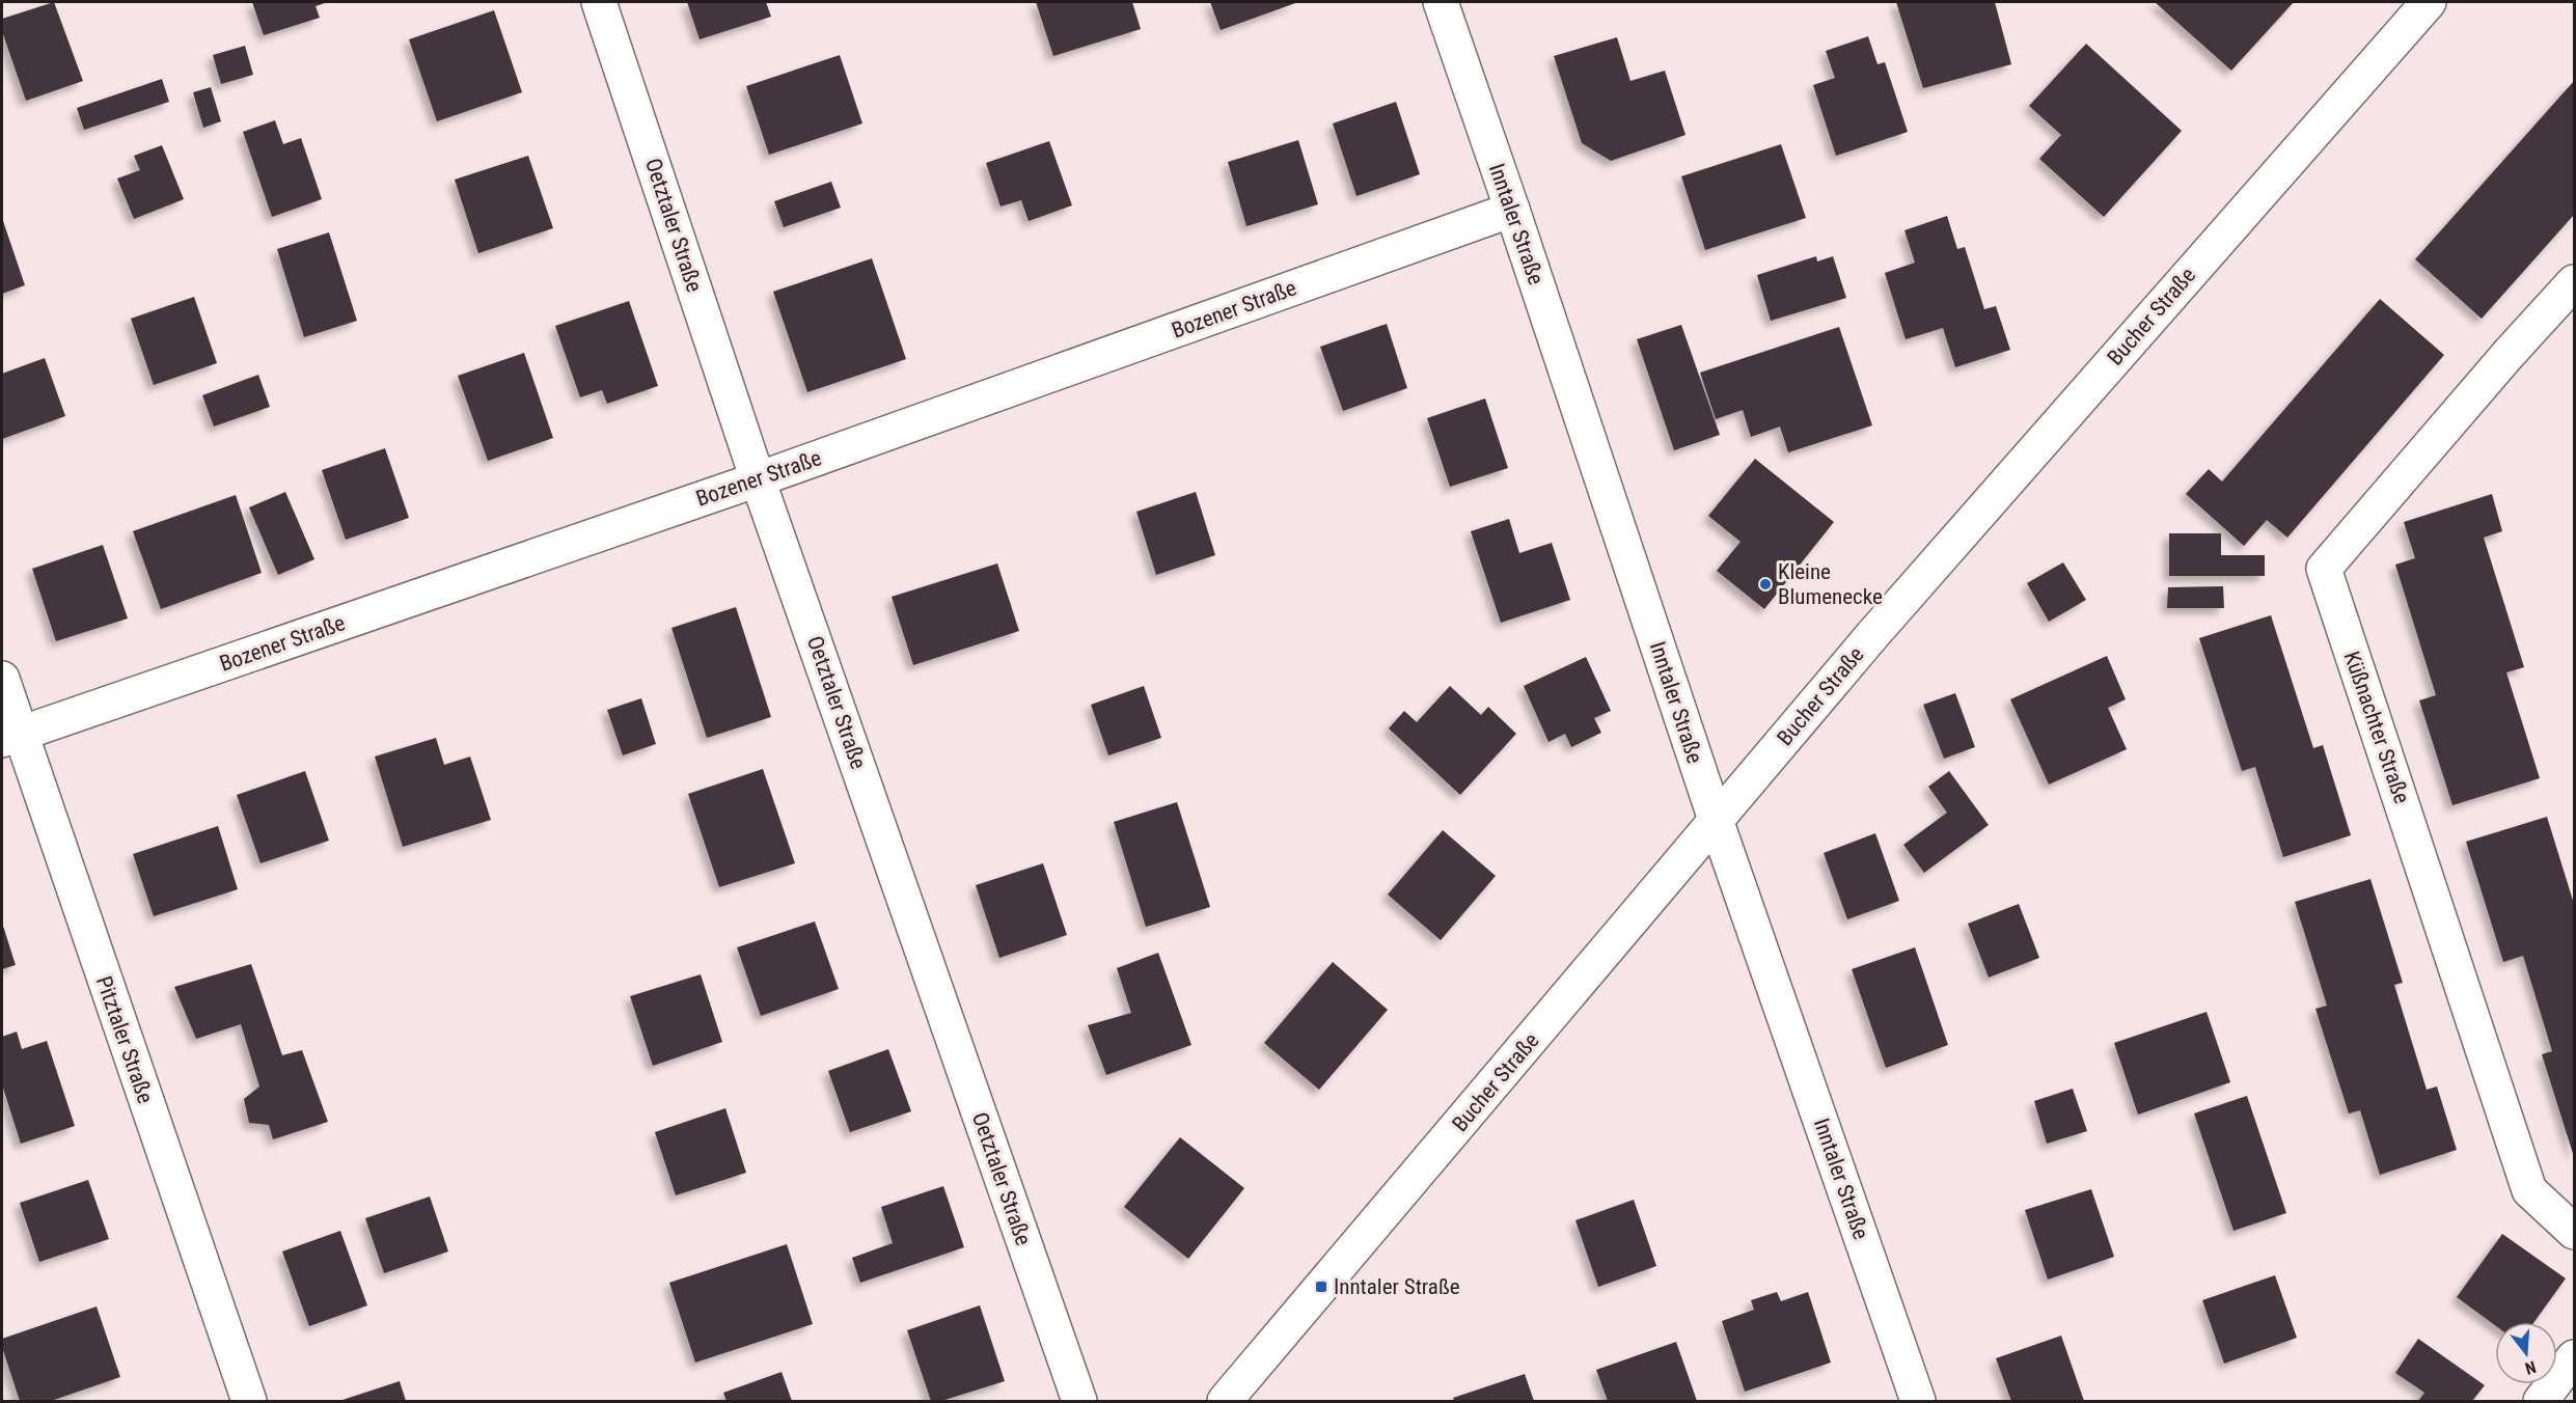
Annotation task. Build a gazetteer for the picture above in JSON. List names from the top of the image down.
{
  "streets": {
    "street": [
      "Inntaler Straße",
      "Oetztaler Straße",
      "Bozener Straße",
      "Bucher Straße",
      "Küßnachter Straße",
      "Pitztaler Straße"
    ]
  },
  "crossings": [
    ["Inntaler Straße", "Bozener Straße"],
    ["Inntaler Straße", "Bucher Straße"],
    ["Oetztaler Straße", "Bozener Straße"],
    ["Bozener Straße", "Pitztaler Straße"]
  ],
  "places": {
    "other": ["Kleine Blumenecke"],
    "transit": ["Inntaler Straße"]
  },
  "north": "bottom"
}
